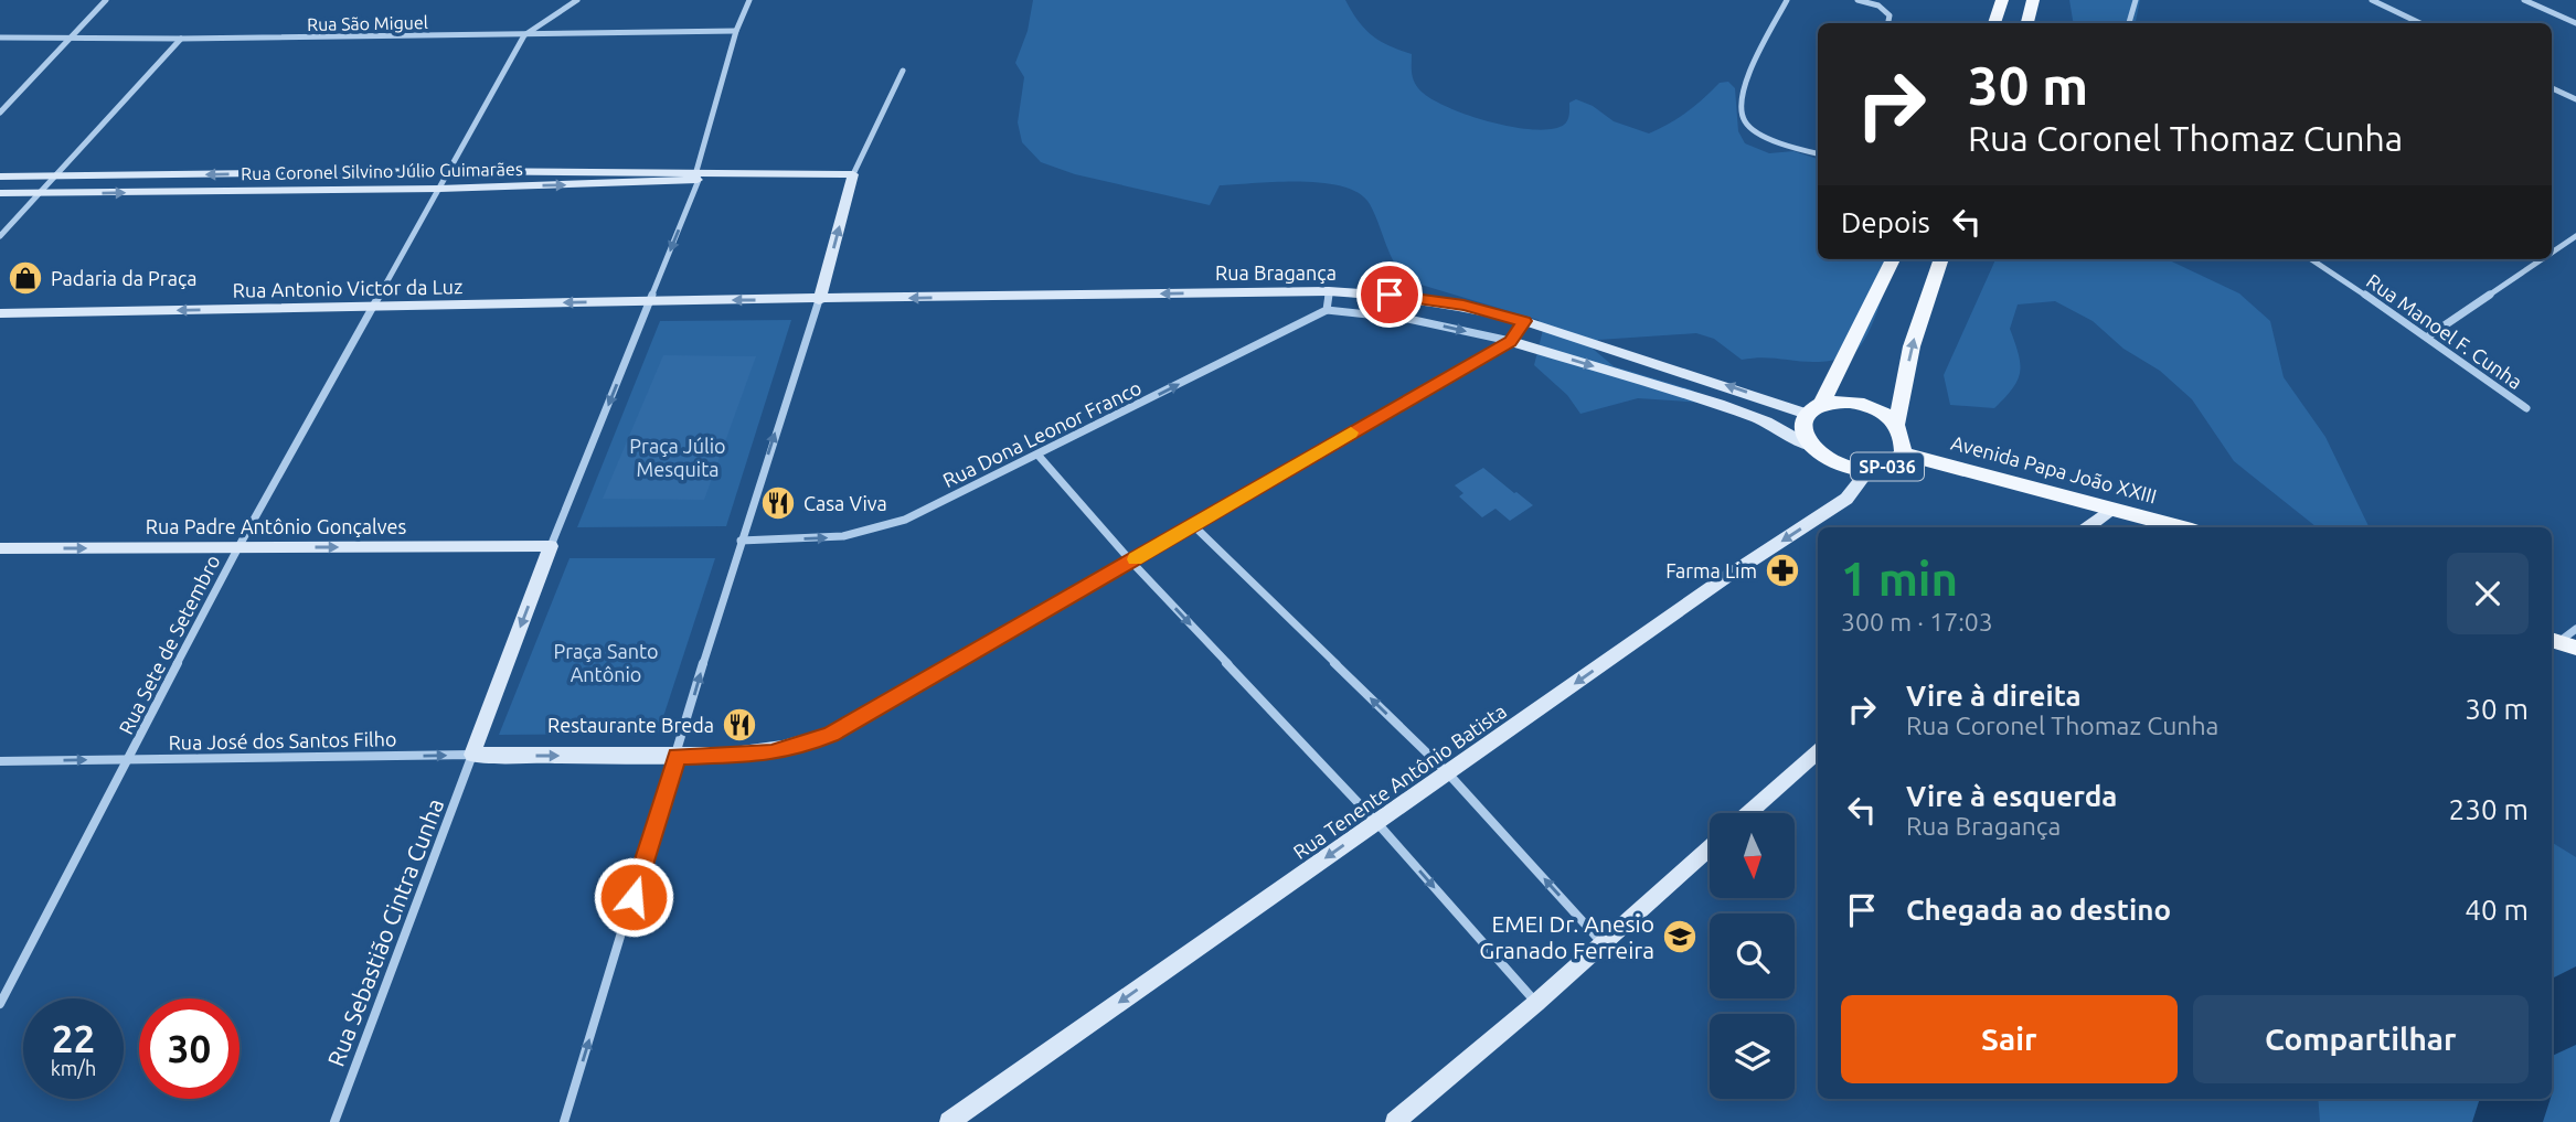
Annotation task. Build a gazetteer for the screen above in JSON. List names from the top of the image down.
{
  "streets": {
    "main road": ["SP-036", "Avenida Papa João XXIII"],
    "street": [
      "Rua São Miguel",
      "Rua Coronel Silvino Júlio Guimarães",
      "Rua Bragança",
      "Rua Antonio Victor da Luz",
      "Rua Manoel F. Cunha",
      "Rua Dona Leonor Franco",
      "Rua Padre Antônio Gonçalves",
      "Rua Sete de Setembro",
      "Rua José dos Santos Filho",
      "Rua Tenente Antônio Batista",
      "Rua Sebastião Cintra Cunha"
    ]
  },
  "crossings": [
    ["Rua São Miguel", "Rua Sete de Setembro"],
    ["Rua Coronel Silvino Júlio Guimarães", "Rua Sete de Setembro"],
    ["Rua Bragança", "Rua Dona Leonor Franco"],
    ["Rua Bragança", "SP-036"],
    ["Rua Bragança", "Avenida Papa João XXIII"],
    ["Rua Bragança", "Rua Tenente Antônio Batista"],
    ["Rua Antonio Victor da Luz", "Rua Sete de Setembro"],
    ["SP-036", "Avenida Papa João XXIII"],
    ["SP-036", "Rua Tenente Antônio Batista"],
    ["Avenida Papa João XXIII", "Rua Tenente Antônio Batista"],
    ["Rua Padre Antônio Gonçalves", "Rua Sete de Setembro"],
    ["Rua Sete de Setembro", "Rua José dos Santos Filho"],
    ["Rua José dos Santos Filho", "Rua Sebastião Cintra Cunha"]
  ],
  "one_way": [
    "Rua Antonio Victor da Luz",
    "Rua Dona Leonor Franco",
    "Rua Padre Antônio Gonçalves",
    "Rua José dos Santos Filho",
    "Rua Tenente Antônio Batista"
  ],
  "parks": ["Praça Júlio Mesquita", "Praça Santo Antônio"],
  "places": {
    "shop": ["Padaria da Praça"],
    "restaurant": ["Casa Viva", "Restaurante Breda"],
    "pharmacy": ["Farma Lim"],
    "school or university": ["EMEI Dr. Anesio Granado Ferreira"]
  },
  "north": "bottom",
  "page": {
    "turn": ["30 m", "Rua Coronel Thomaz Cunha"],
    "then": "Depois",
    "heading": ["1 min", "300 m · 17:03"],
    "list": [
      {
        "name": "Vire à direita",
        "note": "Rua Coronel Thomaz Cunha",
        "value": "30 m"
      },
      {
        "name": "Vire à esquerda",
        "note": "Rua Bragança",
        "value": "230 m"
      },
      {
        "name": "Chegada ao destino",
        "value": "40 m"
      }
    ],
    "buttons": ["Sair", "Compartilhar"],
    "speed": "22 km/h",
    "limit": "30"
  }
}
